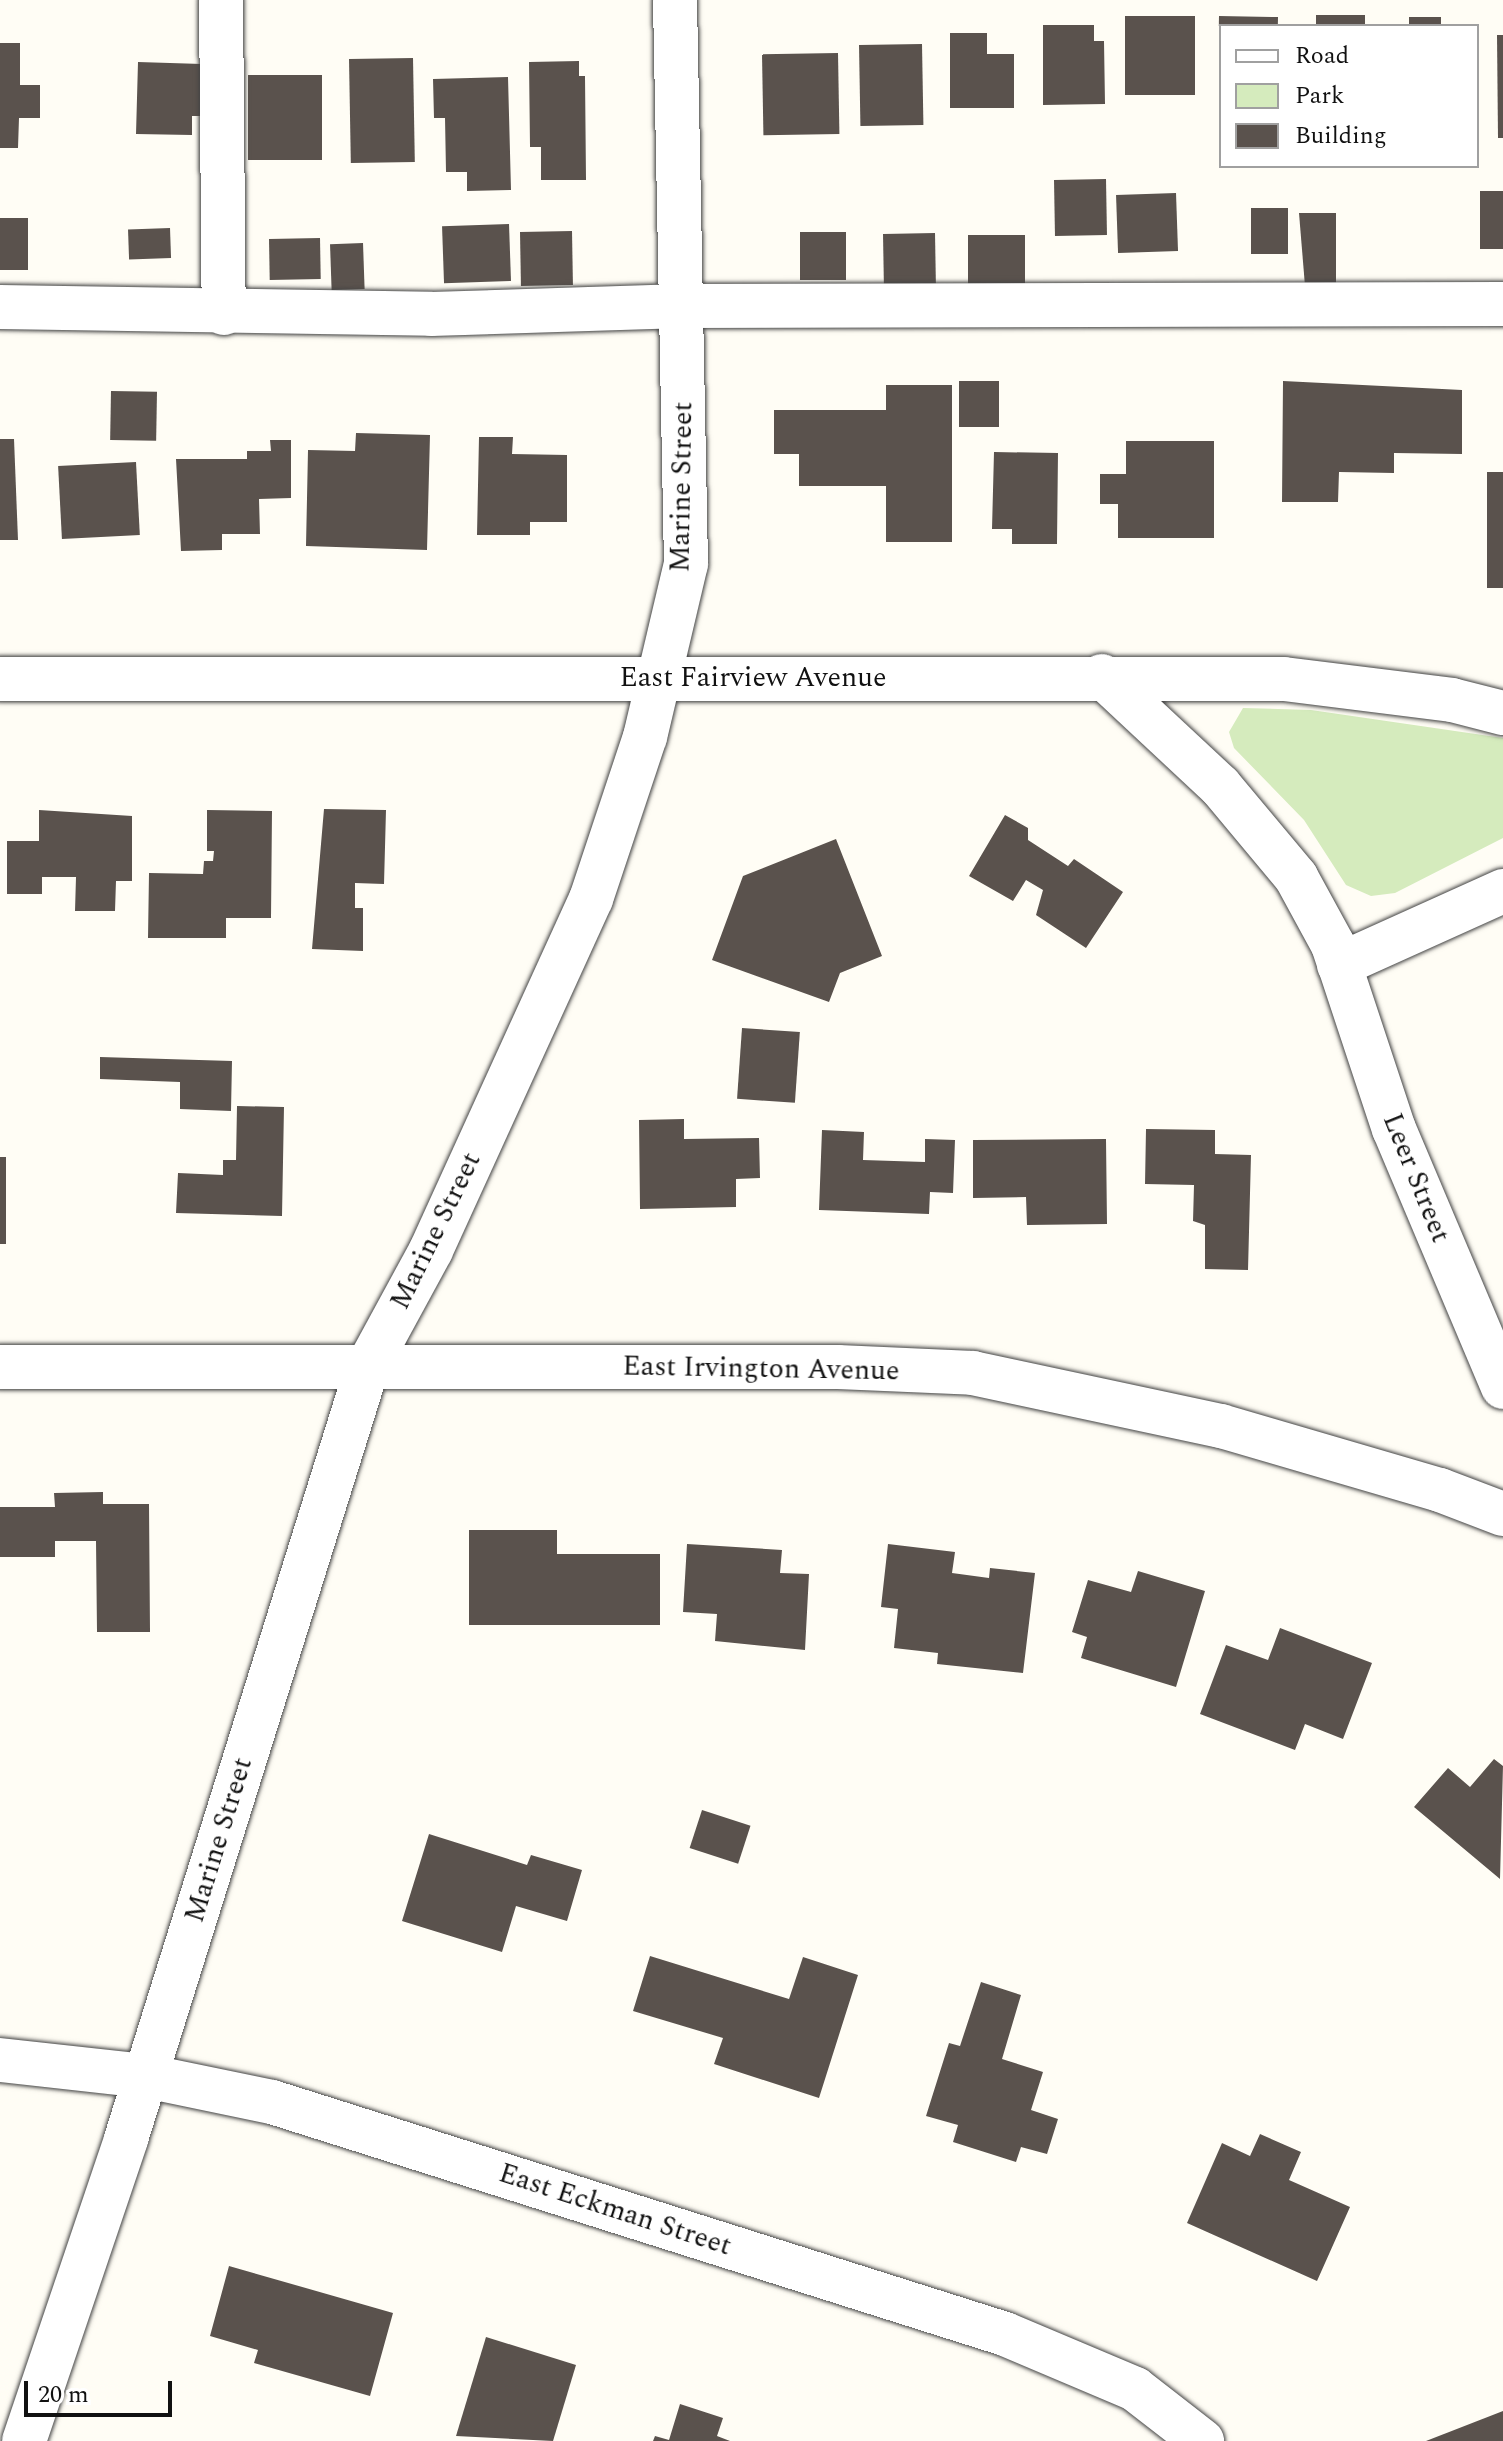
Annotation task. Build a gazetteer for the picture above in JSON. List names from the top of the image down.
{
  "streets": {
    "street": [
      "Marine Street",
      "East Fairview Avenue",
      "Leer Street",
      "East Irvington Avenue",
      "East Eckman Street"
    ]
  },
  "crossings": [
    ["Marine Street", "East Fairview Avenue"],
    ["Marine Street", "East Irvington Avenue"],
    ["Marine Street", "East Eckman Street"],
    ["East Fairview Avenue", "Leer Street"]
  ],
  "legend": ["Road", "Park", "Building"],
  "scale_bar": "20 m"
}
